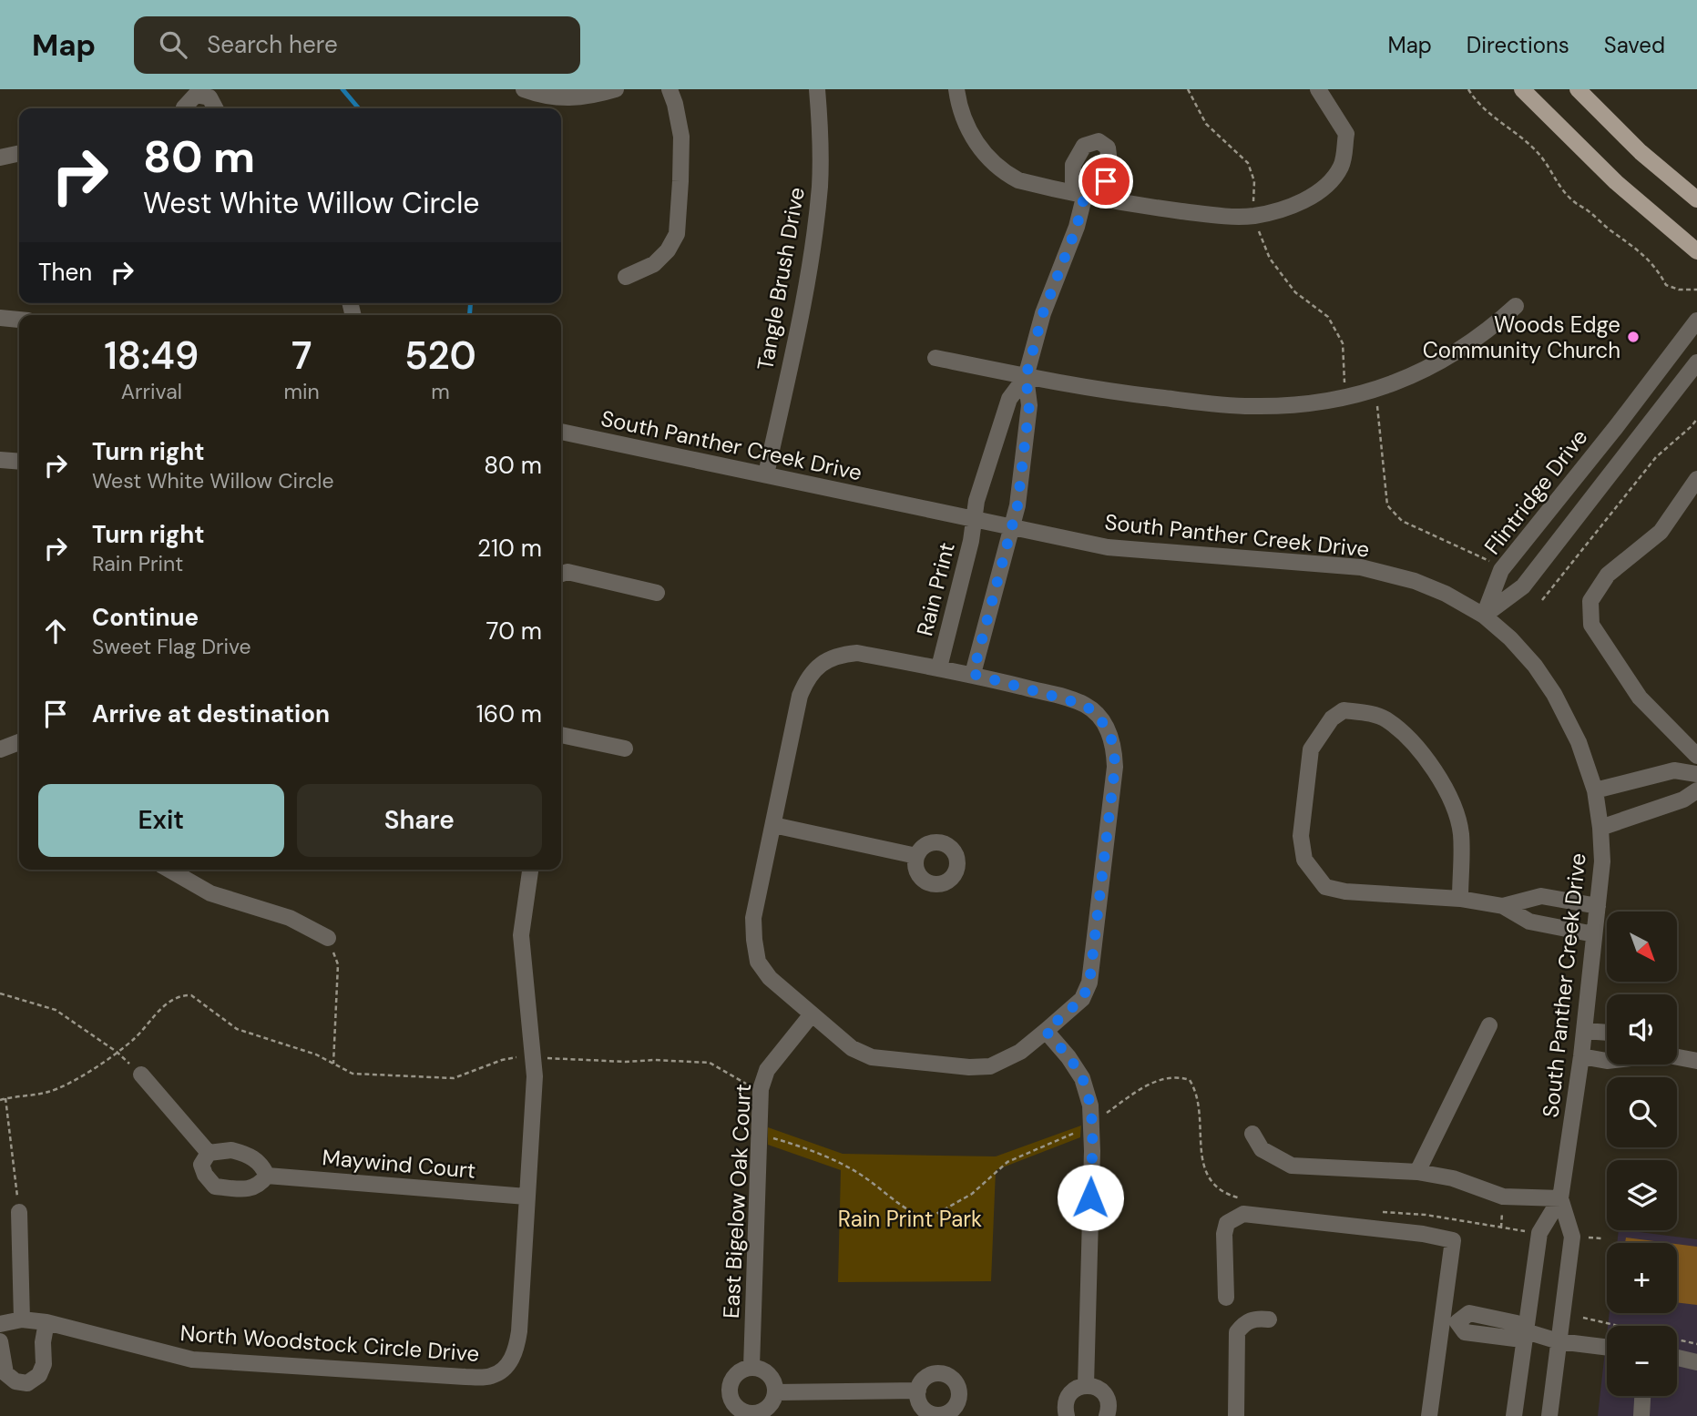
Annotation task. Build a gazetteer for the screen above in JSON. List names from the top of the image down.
{
  "streets": {
    "street": [
      "Tangle Brush Drive",
      "South Panther Creek Drive",
      "Flintridge Drive",
      "Rain Print",
      "Maywind Court",
      "East Bigelow Oak Court",
      "North Woodstock Circle Drive"
    ]
  },
  "crossings": [
    ["Tangle Brush Drive", "South Panther Creek Drive"],
    ["South Panther Creek Drive", "Flintridge Drive"],
    ["South Panther Creek Drive", "Rain Print"],
    ["Maywind Court", "North Woodstock Circle Drive"]
  ],
  "parks": ["Rain Print Park"],
  "places": ["Woods Edge Community Church"],
  "north": "bottom right",
  "page": {
    "header": "Map",
    "search": "Search here",
    "nav": ["Map", "Directions", "Saved"],
    "turn": ["80 m", "West White Willow Circle"],
    "then": "Then",
    "eta": [
      "18:49",
      "Arrival",
      "7",
      "min",
      "520",
      "m"
    ],
    "list": [
      {
        "name": "Turn right",
        "note": "West White Willow Circle",
        "value": "80 m"
      },
      {
        "name": "Turn right",
        "note": "Rain Print",
        "value": "210 m"
      },
      {
        "name": "Continue",
        "note": "Sweet Flag Drive",
        "value": "70 m"
      },
      {
        "name": "Arrive at destination",
        "value": "160 m"
      }
    ],
    "buttons": ["Exit", "Share"],
    "map_buttons": ["+", "−"]
  }
}
